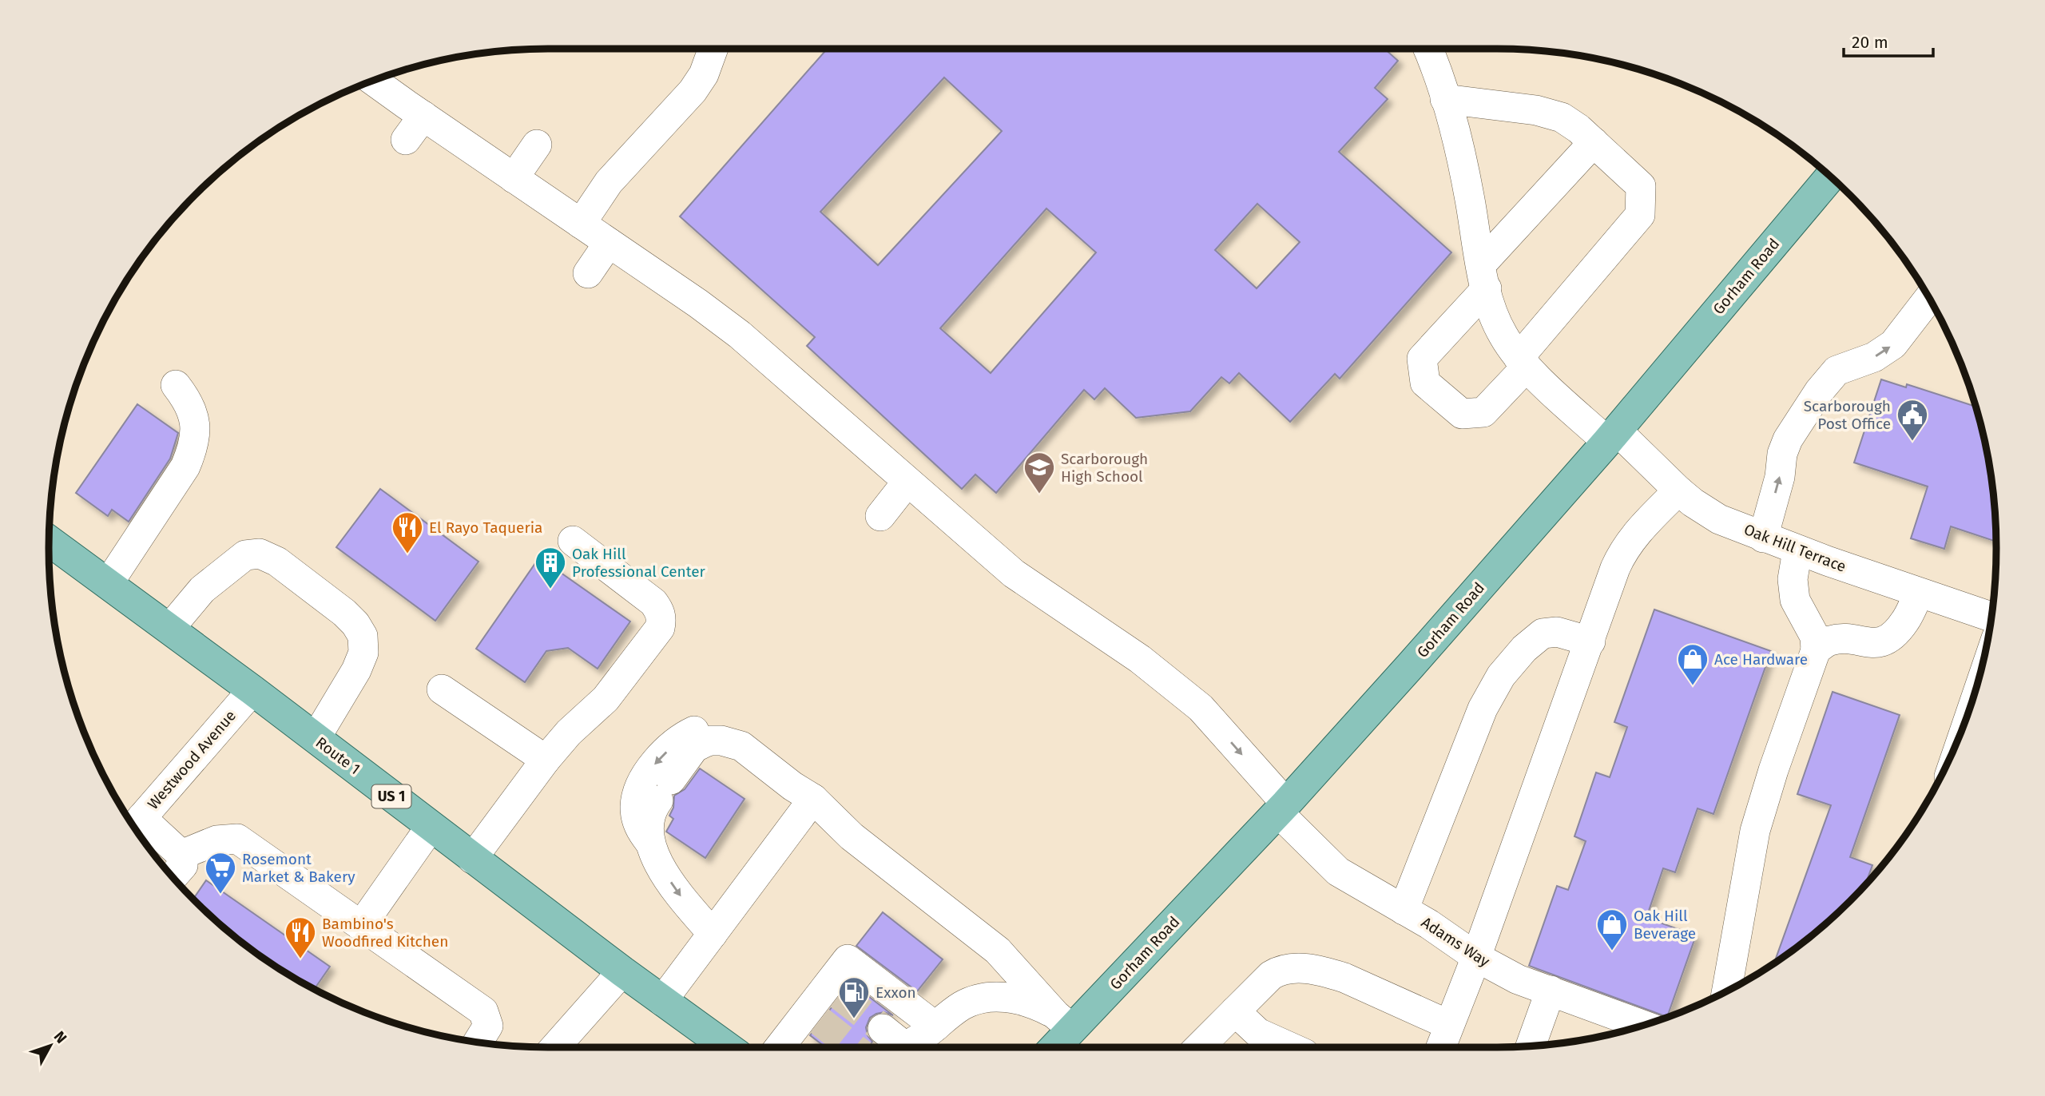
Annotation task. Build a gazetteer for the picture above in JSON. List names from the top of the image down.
{
  "streets": {
    "main road": ["Gorham Road", "Route 1", "US 1"],
    "street": ["Oak Hill Terrace", "Westwood Avenue", "Adams Way"]
  },
  "crossings": [
    ["Gorham Road", "Oak Hill Terrace"],
    ["Gorham Road", "Adams Way"],
    ["Route 1", "Westwood Avenue"]
  ],
  "places": {
    "public building": ["Scarborough Post Office"],
    "school or university": ["Scarborough High School"],
    "restaurant": ["El Rayo Taqueria", "Bambino's Woodfired Kitchen"],
    "building": ["Oak Hill Professional Center"],
    "shop": ["Ace Hardware", "Oak Hill Beverage"],
    "supermarket": ["Rosemont Market & Bakery"],
    "fuel station": ["Exxon"]
  },
  "scale_bar": "20 m",
  "north": "top right"
}
